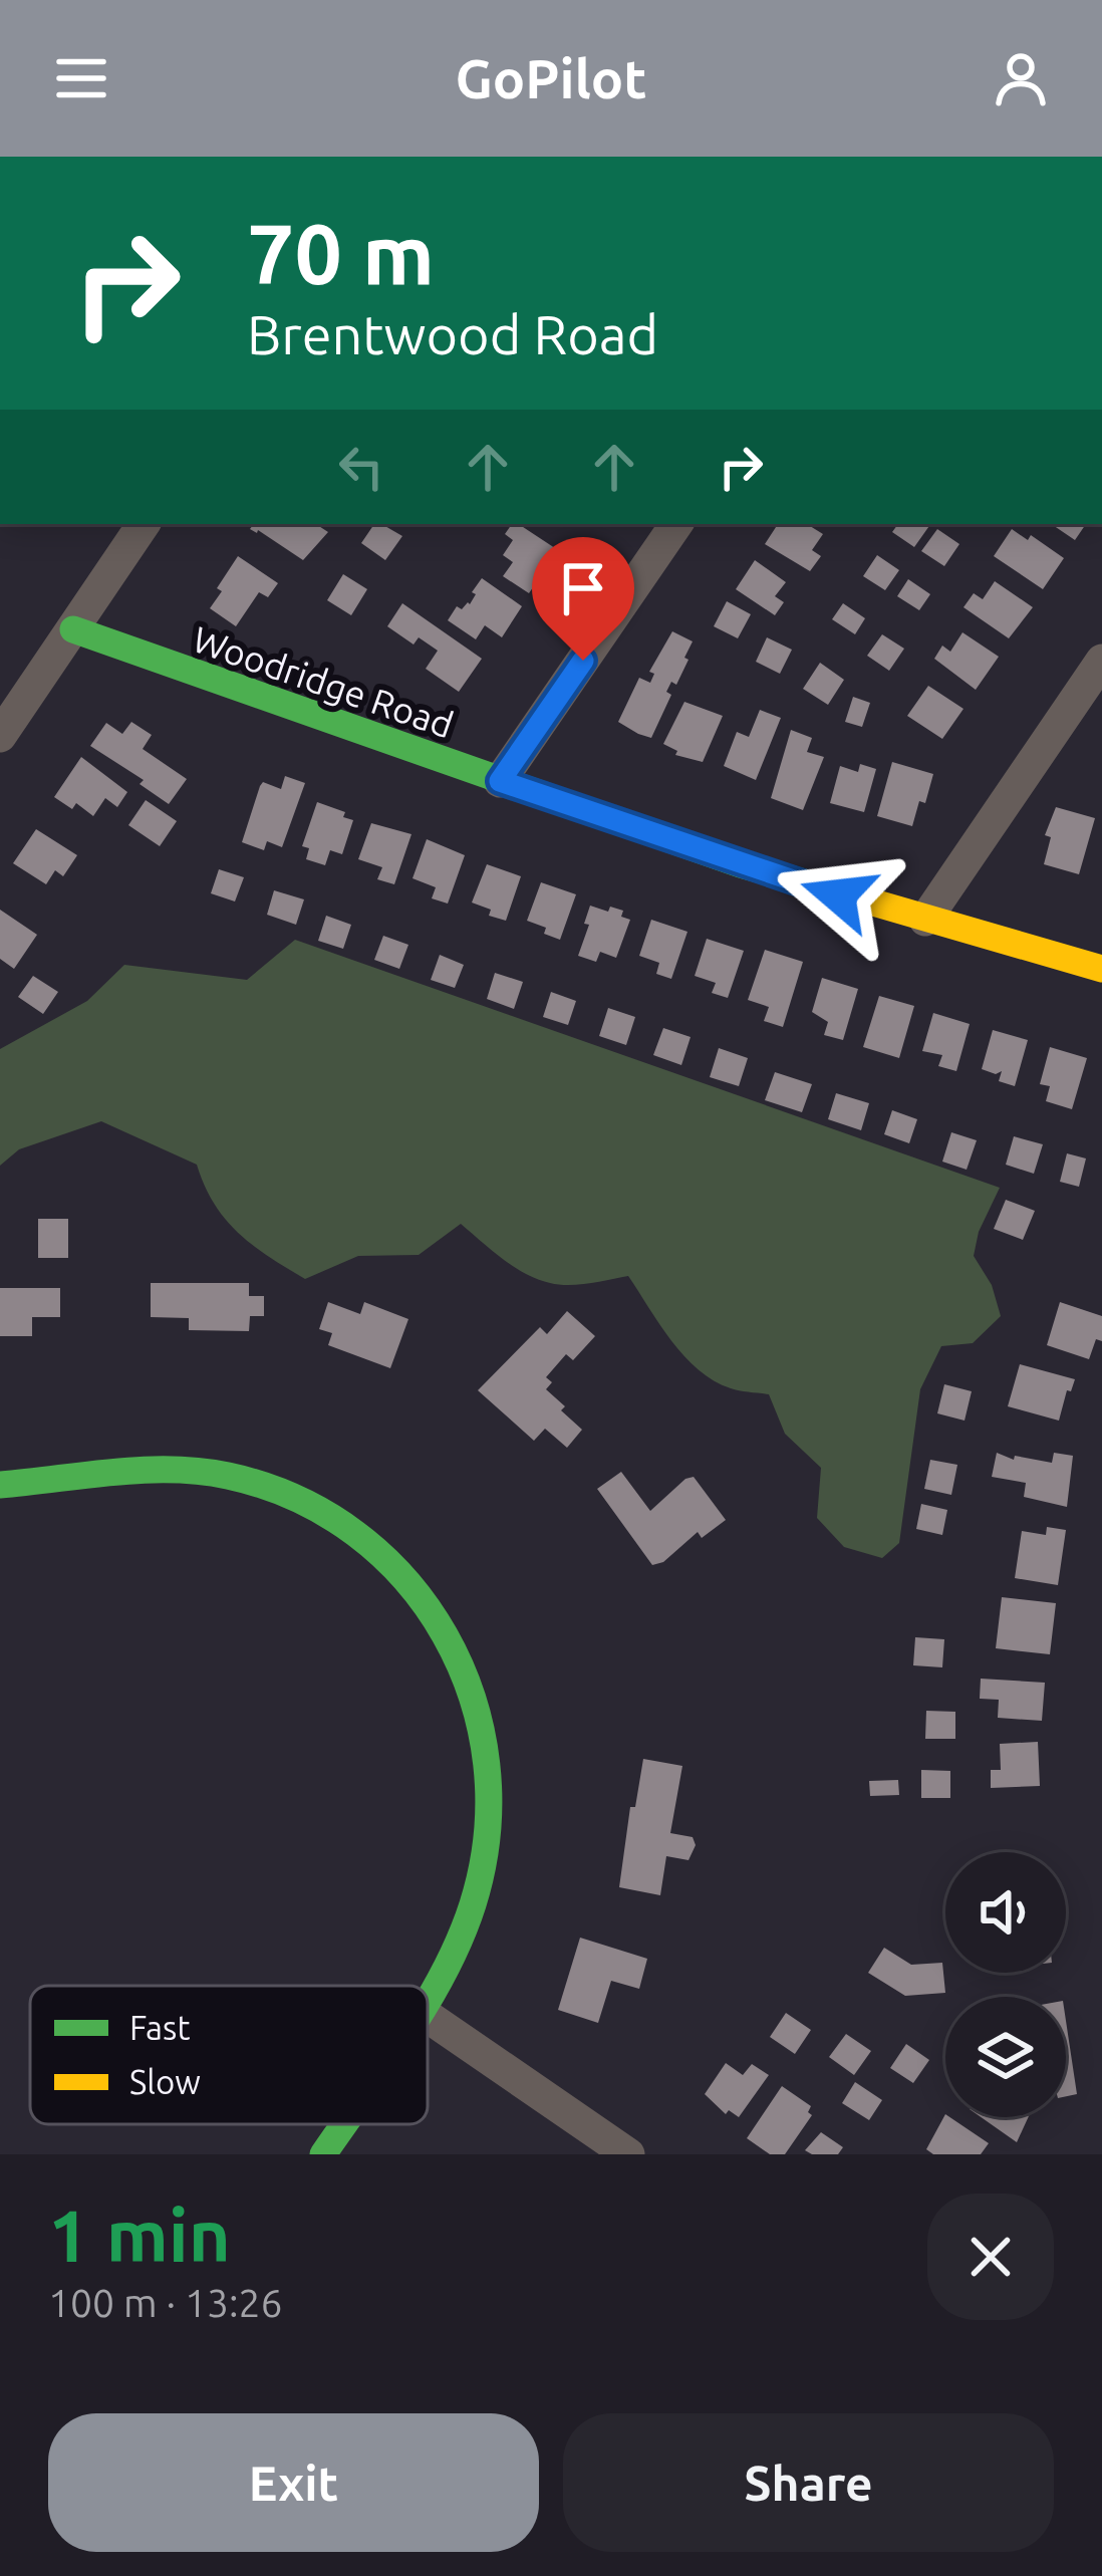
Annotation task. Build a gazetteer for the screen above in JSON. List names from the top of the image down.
{
  "streets": {
    "street": ["Woodridge Road"]
  },
  "legend": ["Fast", "Slow"],
  "page": {
    "header": "GoPilot",
    "turn": ["70 m", "Brentwood Road"],
    "heading": ["1 min", "100 m · 13:26"],
    "buttons": ["Exit", "Share"]
  }
}
